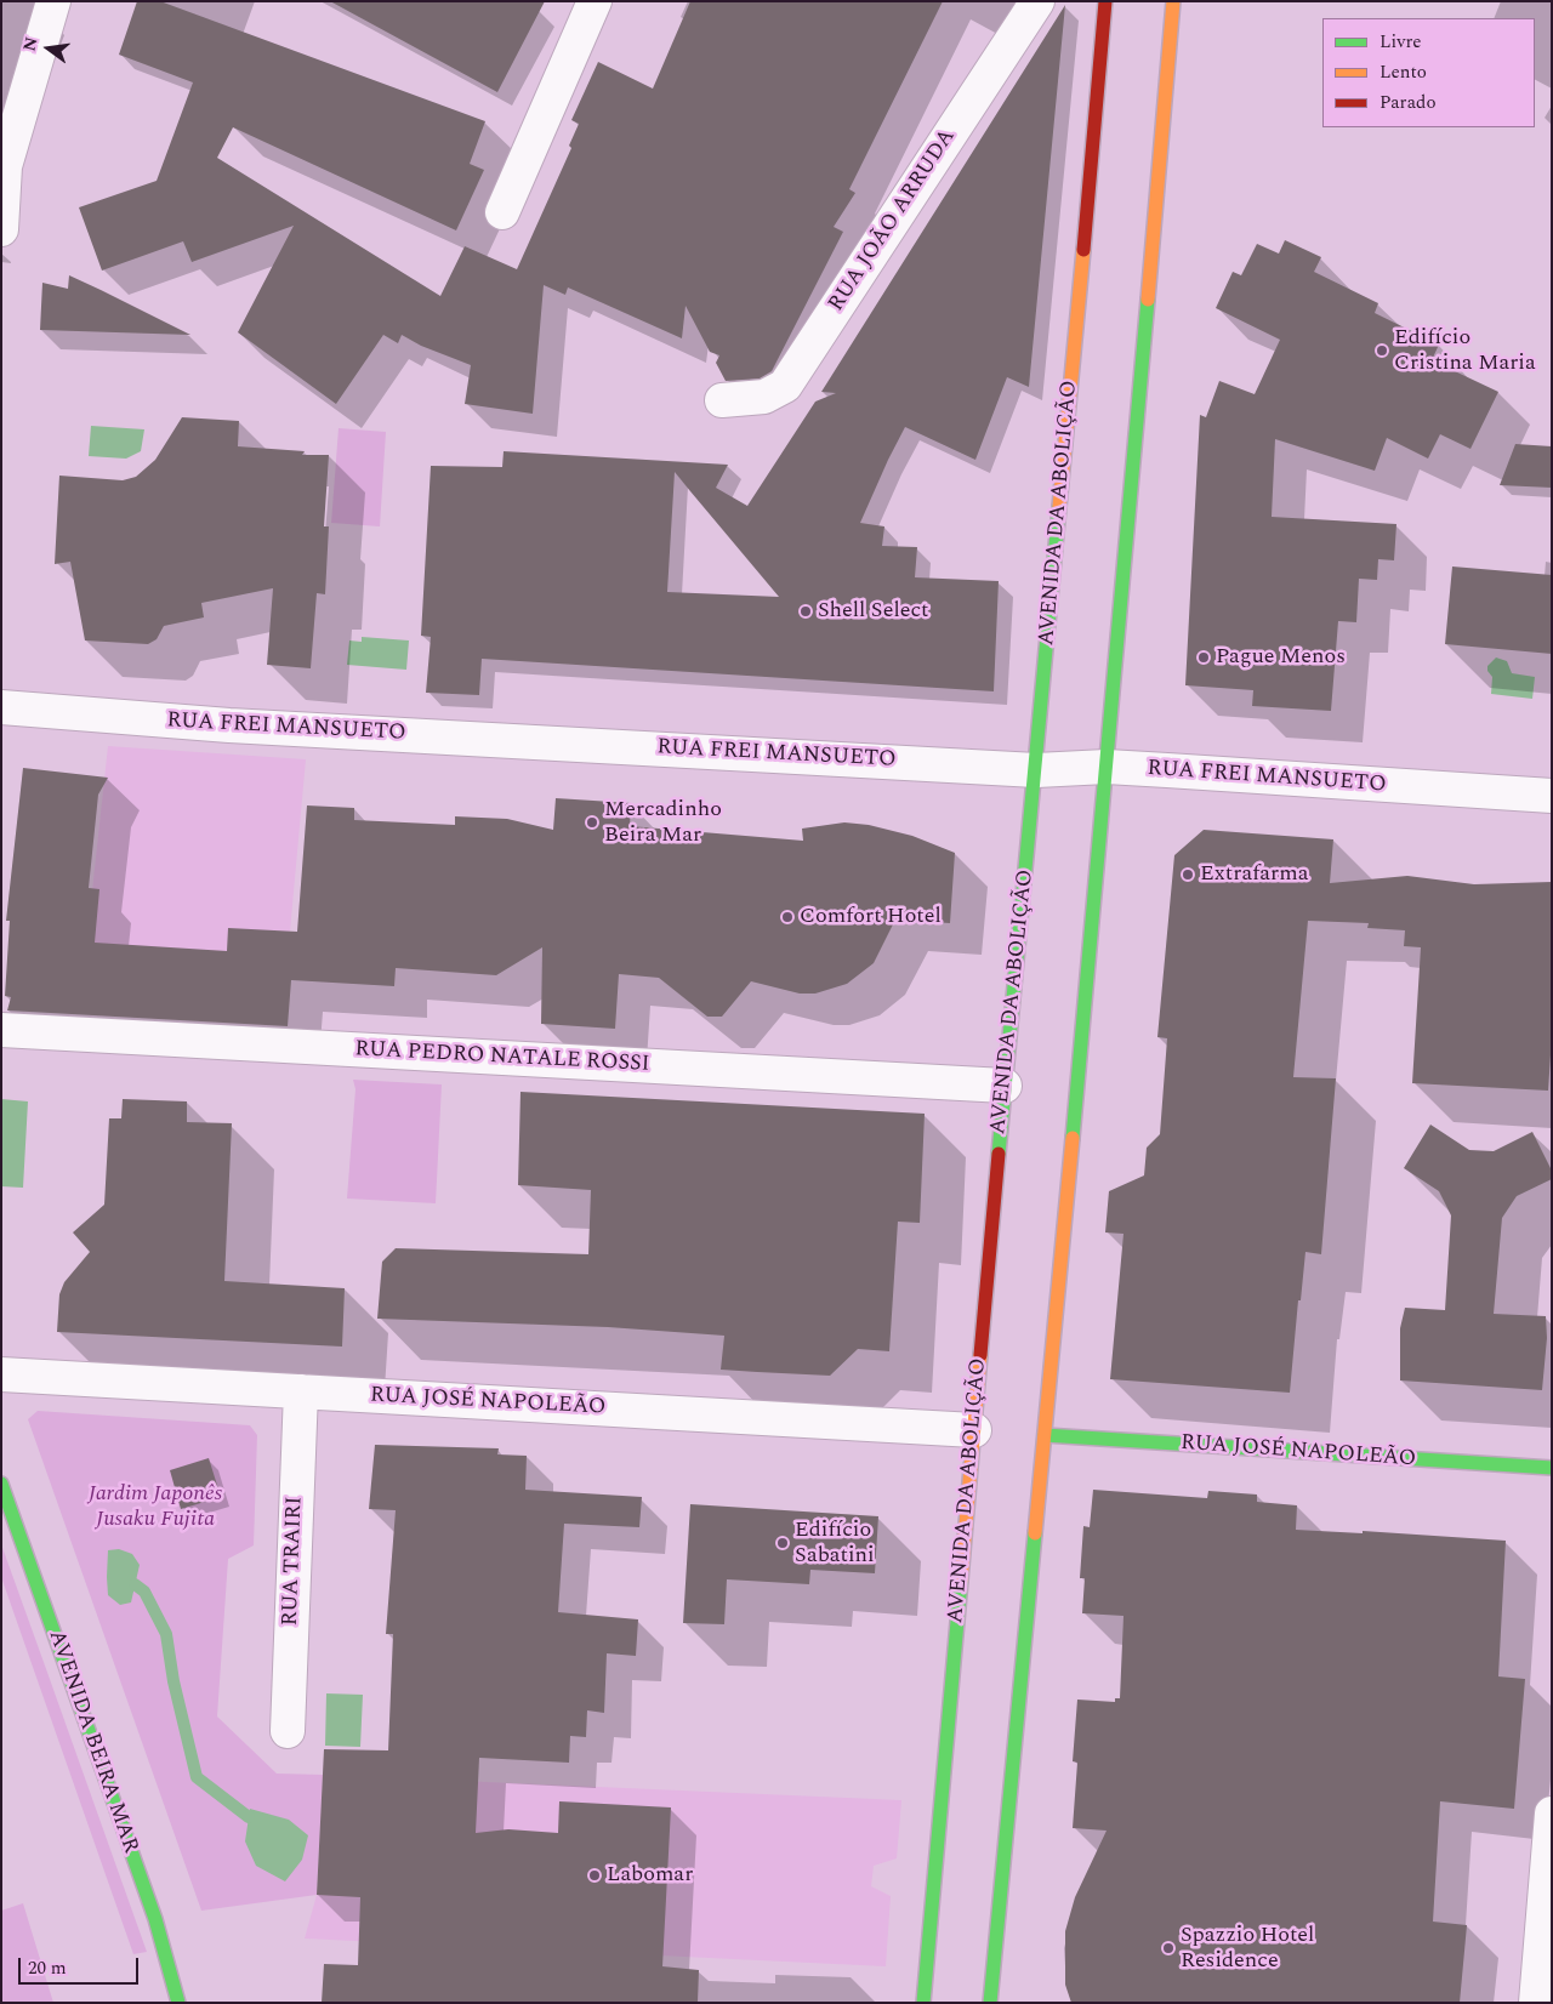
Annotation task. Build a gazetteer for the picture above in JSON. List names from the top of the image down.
{
  "streets": {
    "main road": ["AVENIDA DA ABOLIÇÃO", "RUA JOSÉ NAPOLEÃO", "AVENIDA BEIRA MAR"],
    "street": [
      "RUA JOÃO ARRUDA",
      "RUA FREI MANSUETO",
      "RUA PEDRO NATALE ROSSI",
      "RUA TRAIRI"
    ]
  },
  "crossings": [
    ["AVENIDA DA ABOLIÇÃO", "RUA FREI MANSUETO"],
    ["AVENIDA DA ABOLIÇÃO", "RUA PEDRO NATALE ROSSI"],
    ["AVENIDA DA ABOLIÇÃO", "RUA JOSÉ NAPOLEÃO"],
    ["RUA JOSÉ NAPOLEÃO", "RUA TRAIRI"]
  ],
  "parks": ["Jardim Japonês Jusaku Fujita"],
  "places": [
    "Edifício Cristina Maria",
    "Shell Select",
    "Pague Menos",
    "Mercadinho Beira Mar",
    "Extrafarma",
    "Comfort Hotel",
    "Edifício Sabatini",
    "Labomar",
    "Spazzio Hotel Residence"
  ],
  "legend": ["Livre", "Lento", "Parado"],
  "scale_bar": "20 m",
  "north": "left"
}
